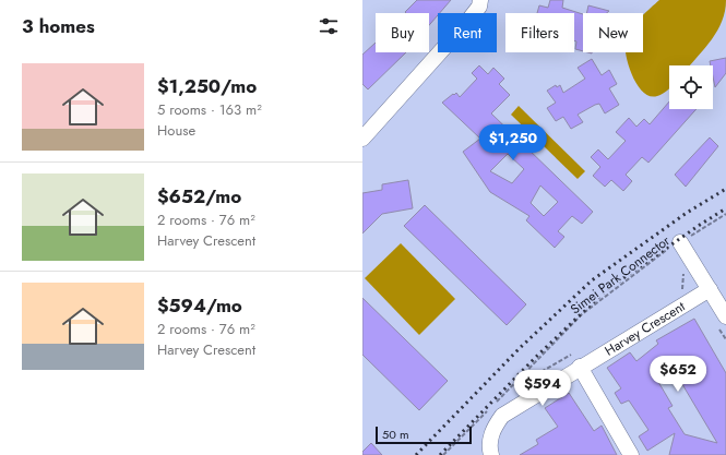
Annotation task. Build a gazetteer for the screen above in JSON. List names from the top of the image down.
{
  "streets": {
    "street": ["Harvey Crescent"],
    "path": ["Simei Park Connector"]
  },
  "scale_bar": "50 m",
  "page": {
    "heading": "3 homes",
    "chip": [
      "Buy",
      "Rent",
      "Filters",
      "New"
    ],
    "list": [
      {
        "name": "$1,250/mo",
        "note": "5 rooms · 163 m² · House"
      },
      {
        "name": "$652/mo",
        "note": "2 rooms · 76 m² · Harvey Crescent"
      },
      {
        "name": "$594/mo",
        "note": "2 rooms · 76 m² · Harvey Crescent"
      }
    ],
    "price": ["$1,250", "$652", "$594"],
    "scale": "50 m"
  }
}
